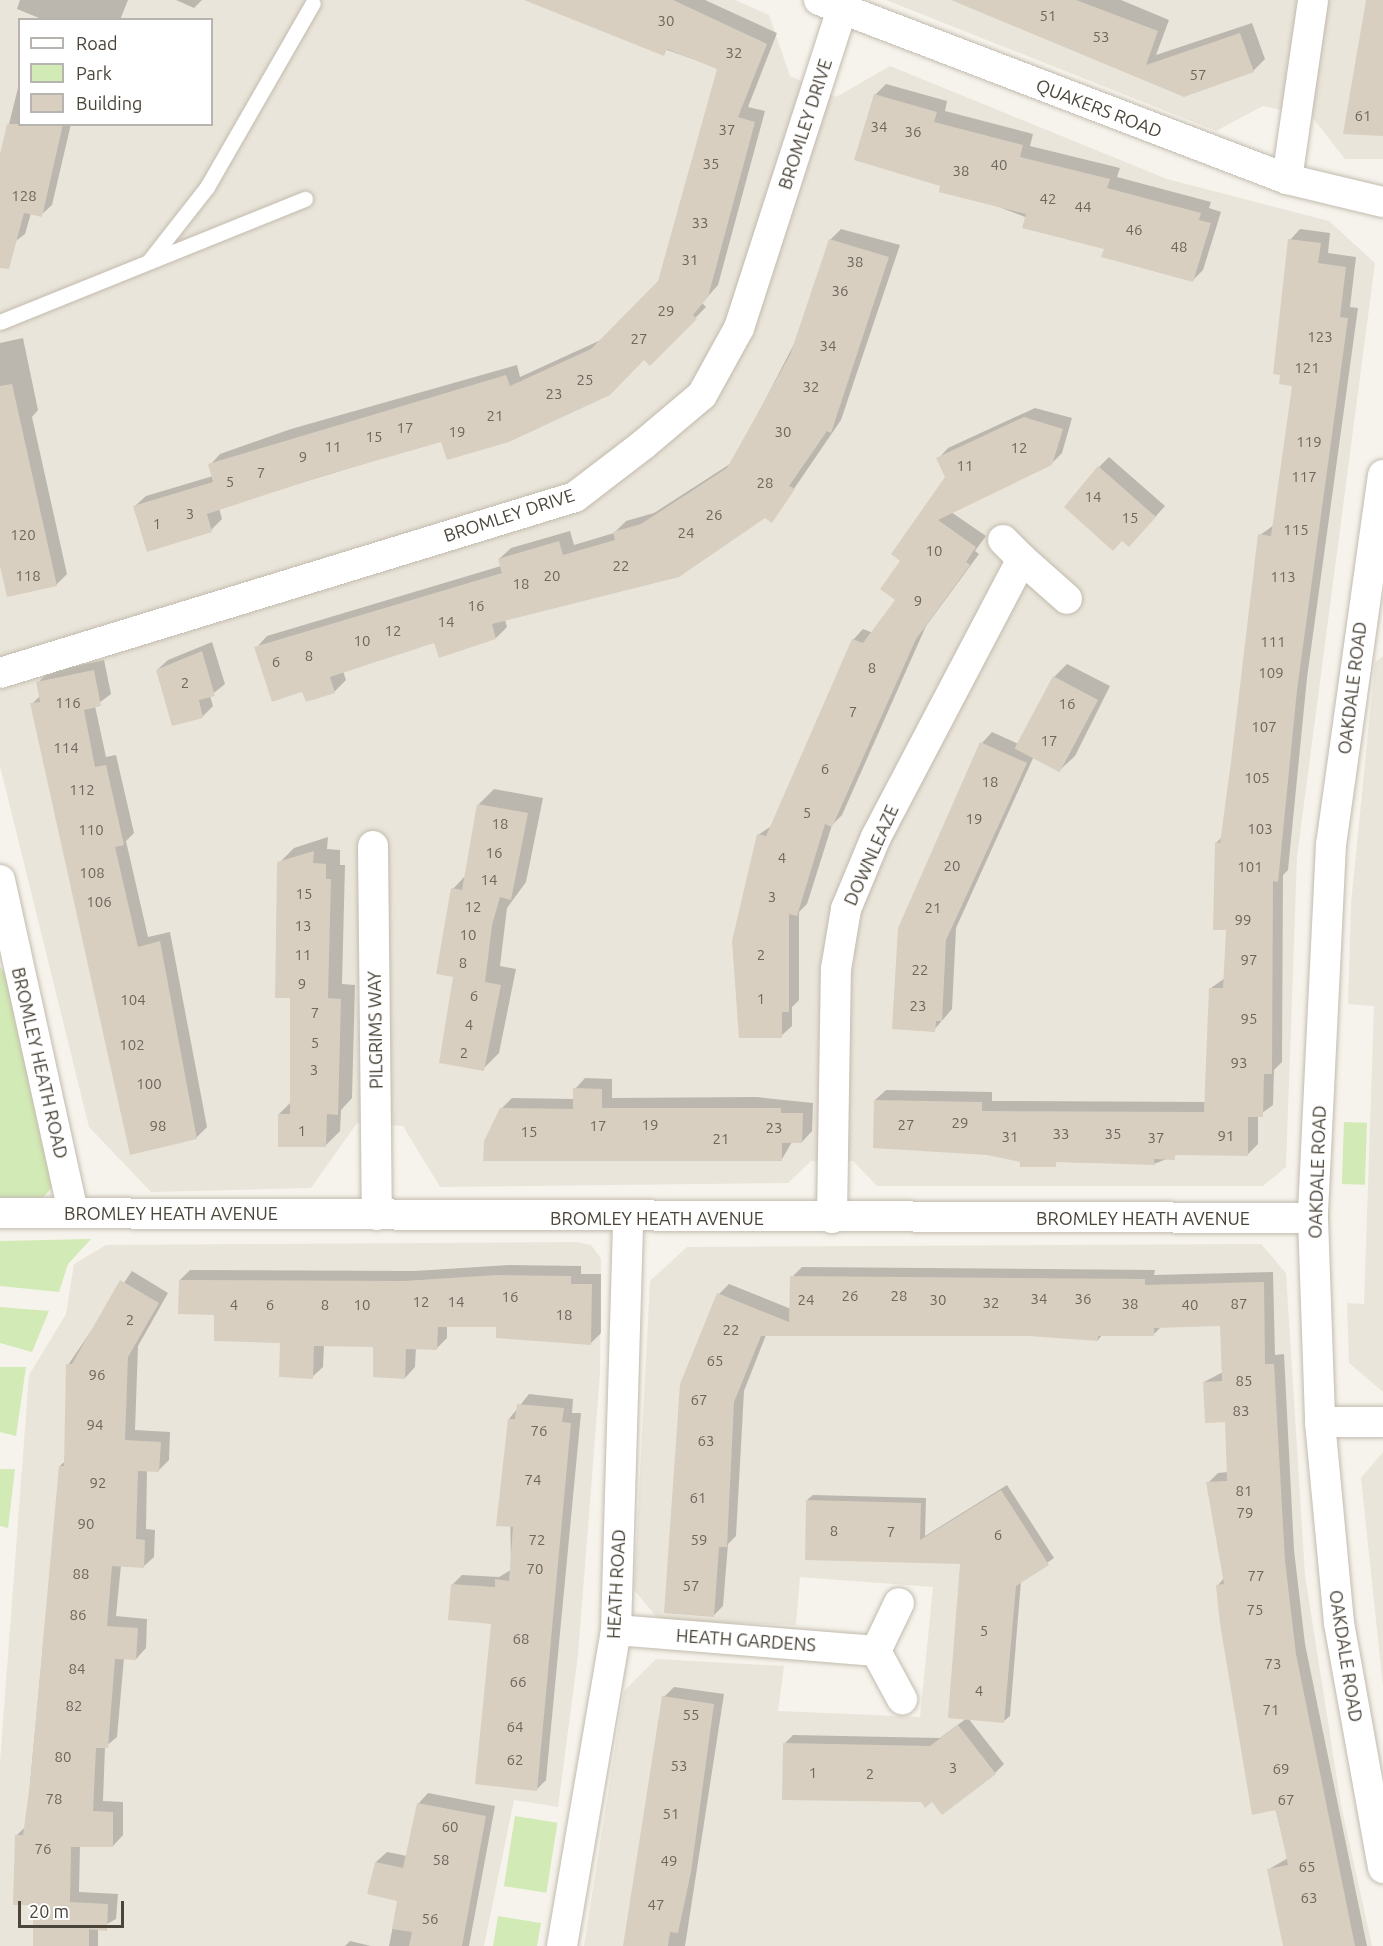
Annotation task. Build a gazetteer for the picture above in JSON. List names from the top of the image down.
{
  "streets": {
    "street": [
      "QUAKERS ROAD",
      "BROMLEY DRIVE",
      "OAKDALE ROAD",
      "DOWNLEAZE",
      "PILGRIMS WAY",
      "BROMLEY HEATH ROAD",
      "BROMLEY HEATH AVENUE",
      "HEATH ROAD",
      "HEATH GARDENS"
    ]
  },
  "crossings": [
    ["QUAKERS ROAD", "BROMLEY DRIVE"],
    ["OAKDALE ROAD", "BROMLEY HEATH AVENUE"],
    ["DOWNLEAZE", "BROMLEY HEATH AVENUE"],
    ["PILGRIMS WAY", "BROMLEY HEATH AVENUE"],
    ["BROMLEY HEATH ROAD", "BROMLEY HEATH AVENUE"],
    ["BROMLEY HEATH AVENUE", "HEATH ROAD"],
    ["HEATH ROAD", "HEATH GARDENS"]
  ],
  "house_numbers": [
    "51",
    "30",
    "53",
    "32",
    "57",
    "61",
    "34",
    "37",
    "36",
    "35",
    "40",
    "38",
    "128",
    "42",
    "44",
    "33",
    "46",
    "48",
    "31",
    "38",
    "36",
    "29",
    "123",
    "27",
    "34",
    "121",
    "25",
    "32",
    "23",
    "21",
    "17",
    "19",
    "30",
    "15",
    "119",
    "11",
    "12",
    "9",
    "11",
    "7",
    "117",
    "5",
    "28",
    "14",
    "3",
    "26",
    "15",
    "1",
    "115",
    "24",
    "120",
    "10",
    "22",
    "118",
    "20",
    "113",
    "18",
    "9",
    "16",
    "14",
    "12",
    "10",
    "111",
    "8",
    "6",
    "8",
    "109",
    "2",
    "116",
    "16",
    "7",
    "107",
    "17",
    "114",
    "6",
    "105",
    "18",
    "112",
    "5",
    "19",
    "18",
    "103",
    "110",
    "16",
    "4",
    "20",
    "101",
    "108",
    "14",
    "15",
    "3",
    "106",
    "12",
    "21",
    "99",
    "13",
    "10",
    "11",
    "2",
    "97",
    "8",
    "22",
    "9",
    "6",
    "1",
    "104",
    "23",
    "7",
    "95",
    "4",
    "5",
    "102",
    "2",
    "93",
    "3",
    "100",
    "29",
    "19",
    "27",
    "98",
    "17",
    "23",
    "1",
    "15",
    "33",
    "35",
    "91",
    "31",
    "37",
    "21",
    "26",
    "28",
    "16",
    "34",
    "36",
    "24",
    "30",
    "12",
    "14",
    "32",
    "38",
    "87",
    "4",
    "6",
    "8",
    "10",
    "40",
    "18",
    "2",
    "22",
    "65",
    "96",
    "85",
    "67",
    "83",
    "94",
    "76",
    "63",
    "74",
    "92",
    "81",
    "61",
    "79",
    "90",
    "8",
    "7",
    "6",
    "72",
    "59",
    "70",
    "88",
    "77",
    "57",
    "75",
    "86",
    "5",
    "68",
    "73",
    "84",
    "66",
    "4",
    "82",
    "71",
    "55",
    "64",
    "80",
    "62",
    "53",
    "3",
    "69",
    "1",
    "2",
    "78",
    "67",
    "51",
    "60",
    "76",
    "58",
    "49",
    "65",
    "63",
    "47",
    "56"
  ],
  "legend": ["Road", "Park", "Building"],
  "scale_bar": "20 m"
}
